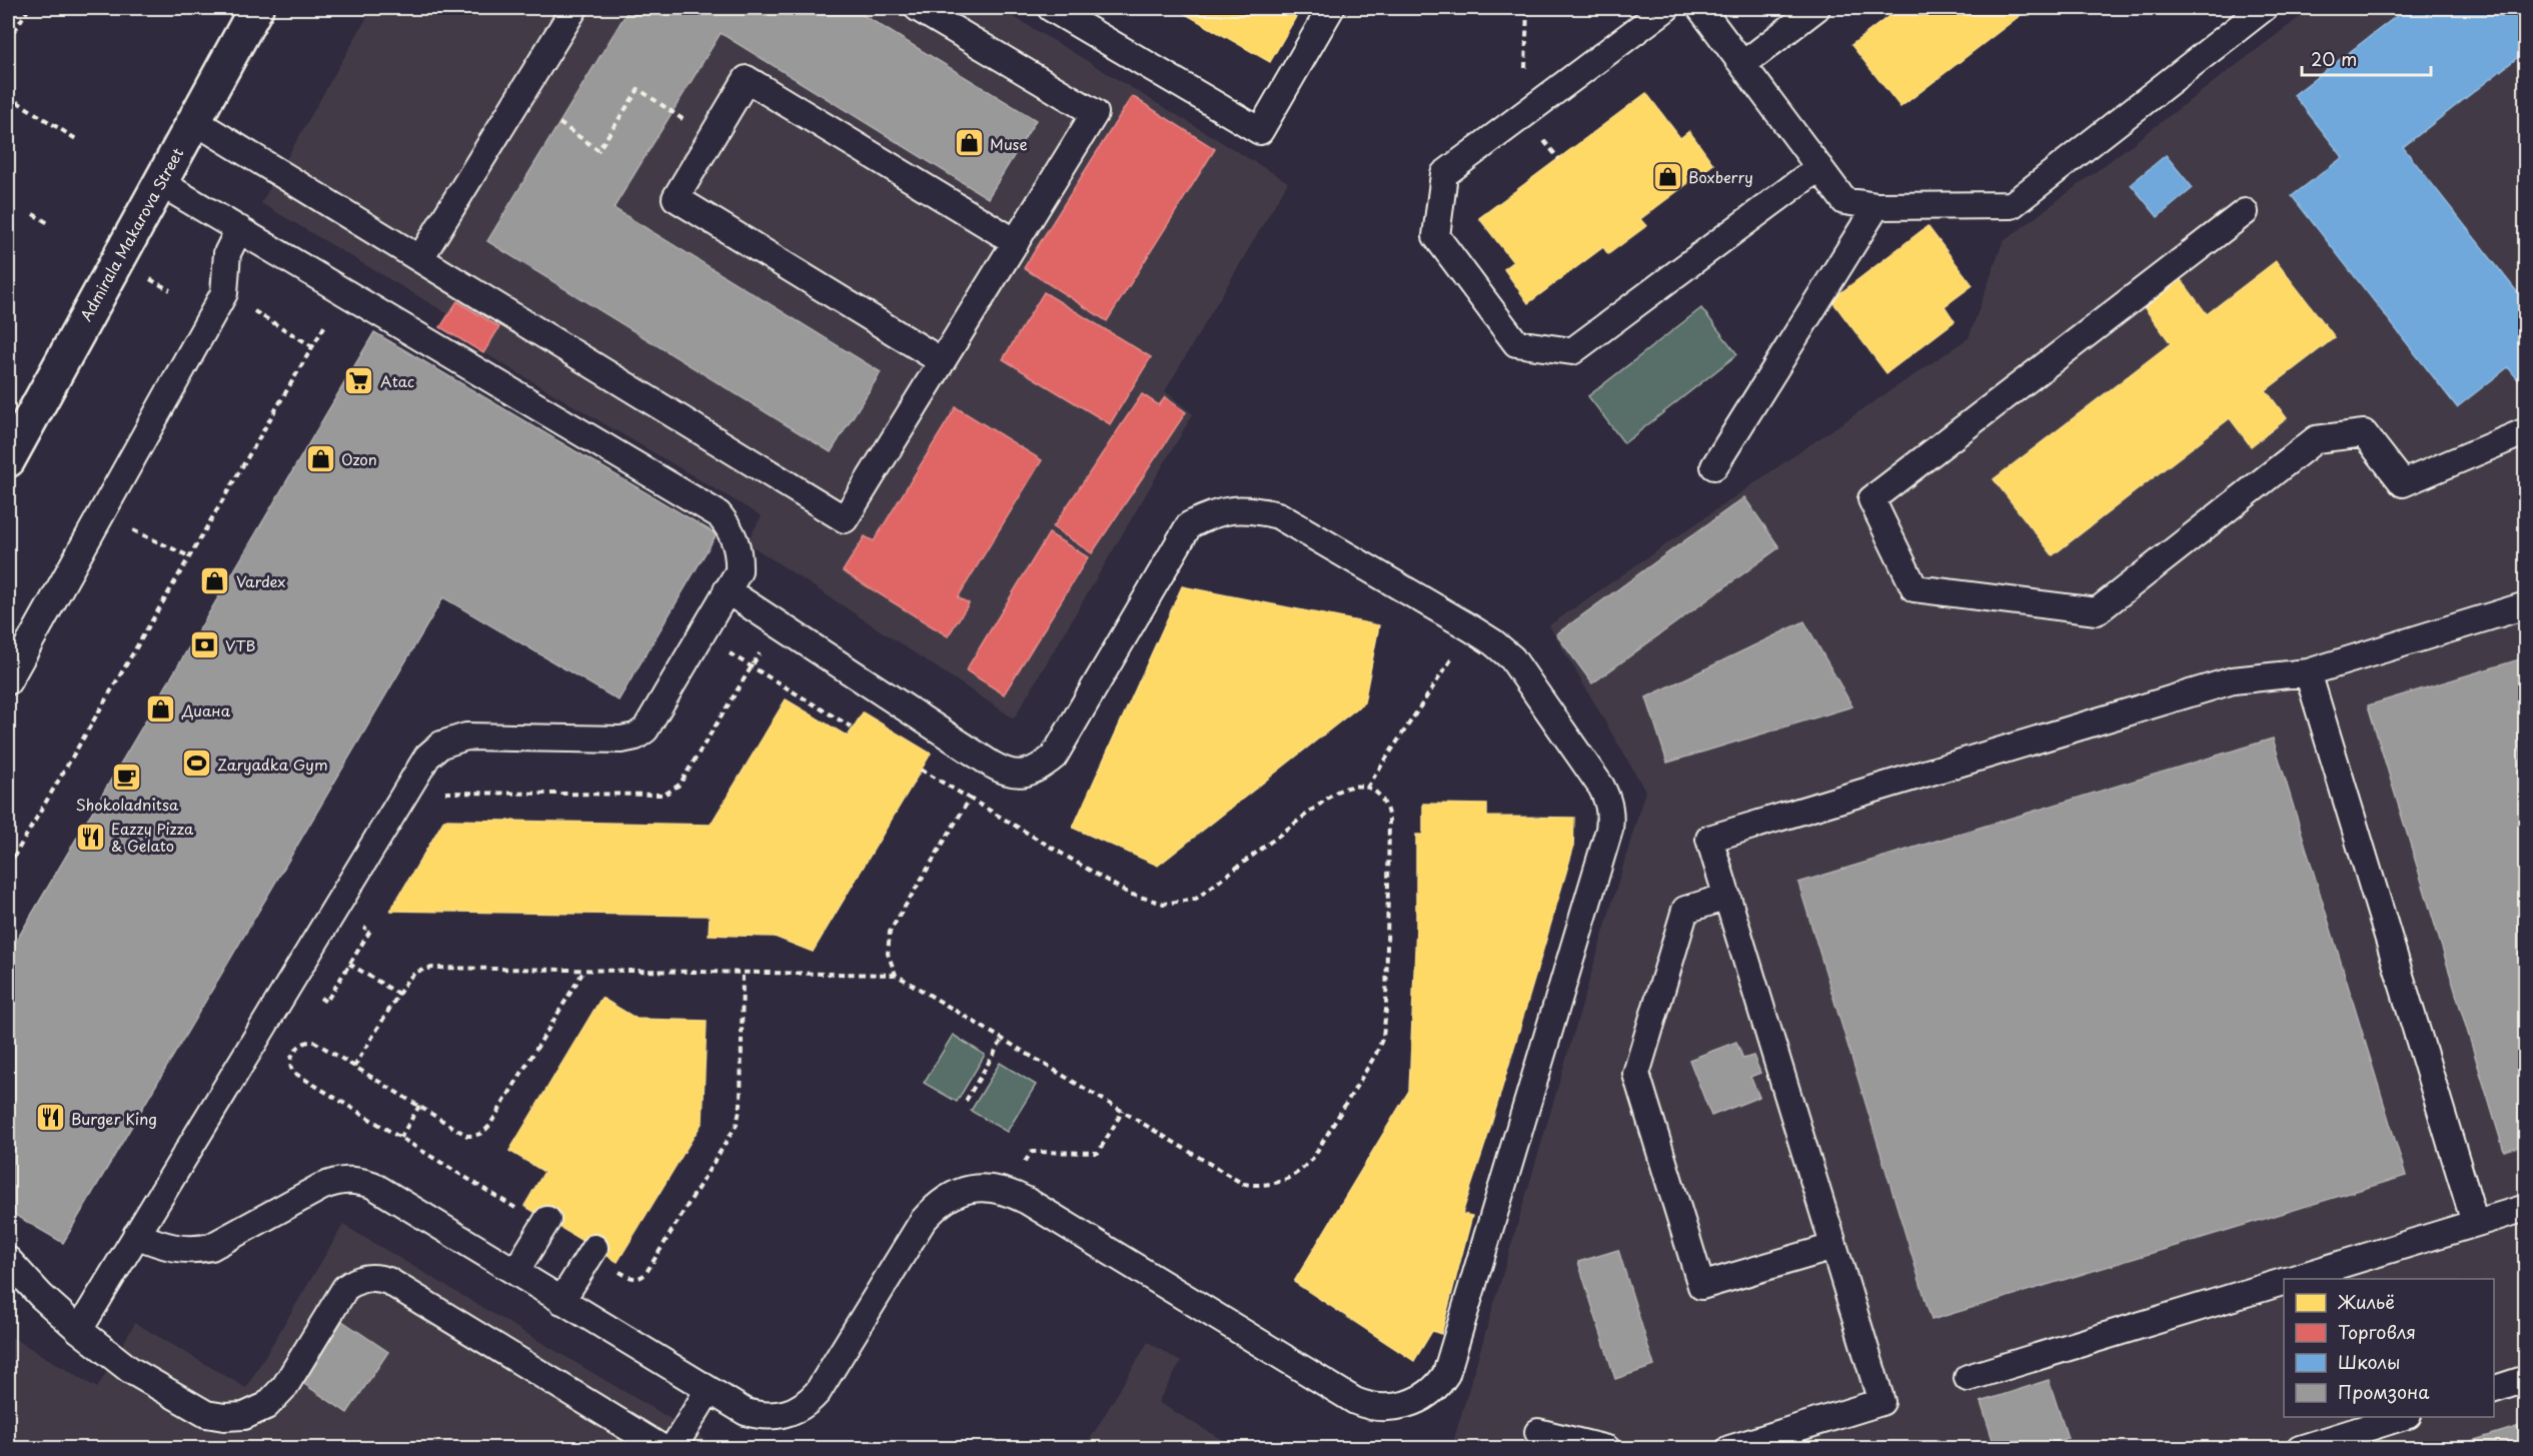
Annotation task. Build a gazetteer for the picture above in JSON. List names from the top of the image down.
{
  "streets": {
    "street": ["Admirala Makarova Street"]
  },
  "places": {
    "shop": [
      "Muse",
      "Boxberry",
      "Ozon",
      "Vardex",
      "Диана"
    ],
    "supermarket": ["Atac"],
    "bank": ["VTB"],
    "sports": ["Zaryadka Gym"],
    "cafe": ["Shokoladnitsa"],
    "restaurant": ["Eazzy Pizza & Gelato", "Burger King"]
  },
  "legend": [
    "Жильё",
    "Торговля",
    "Школы",
    "Промзона"
  ],
  "scale_bar": "20 m"
}
